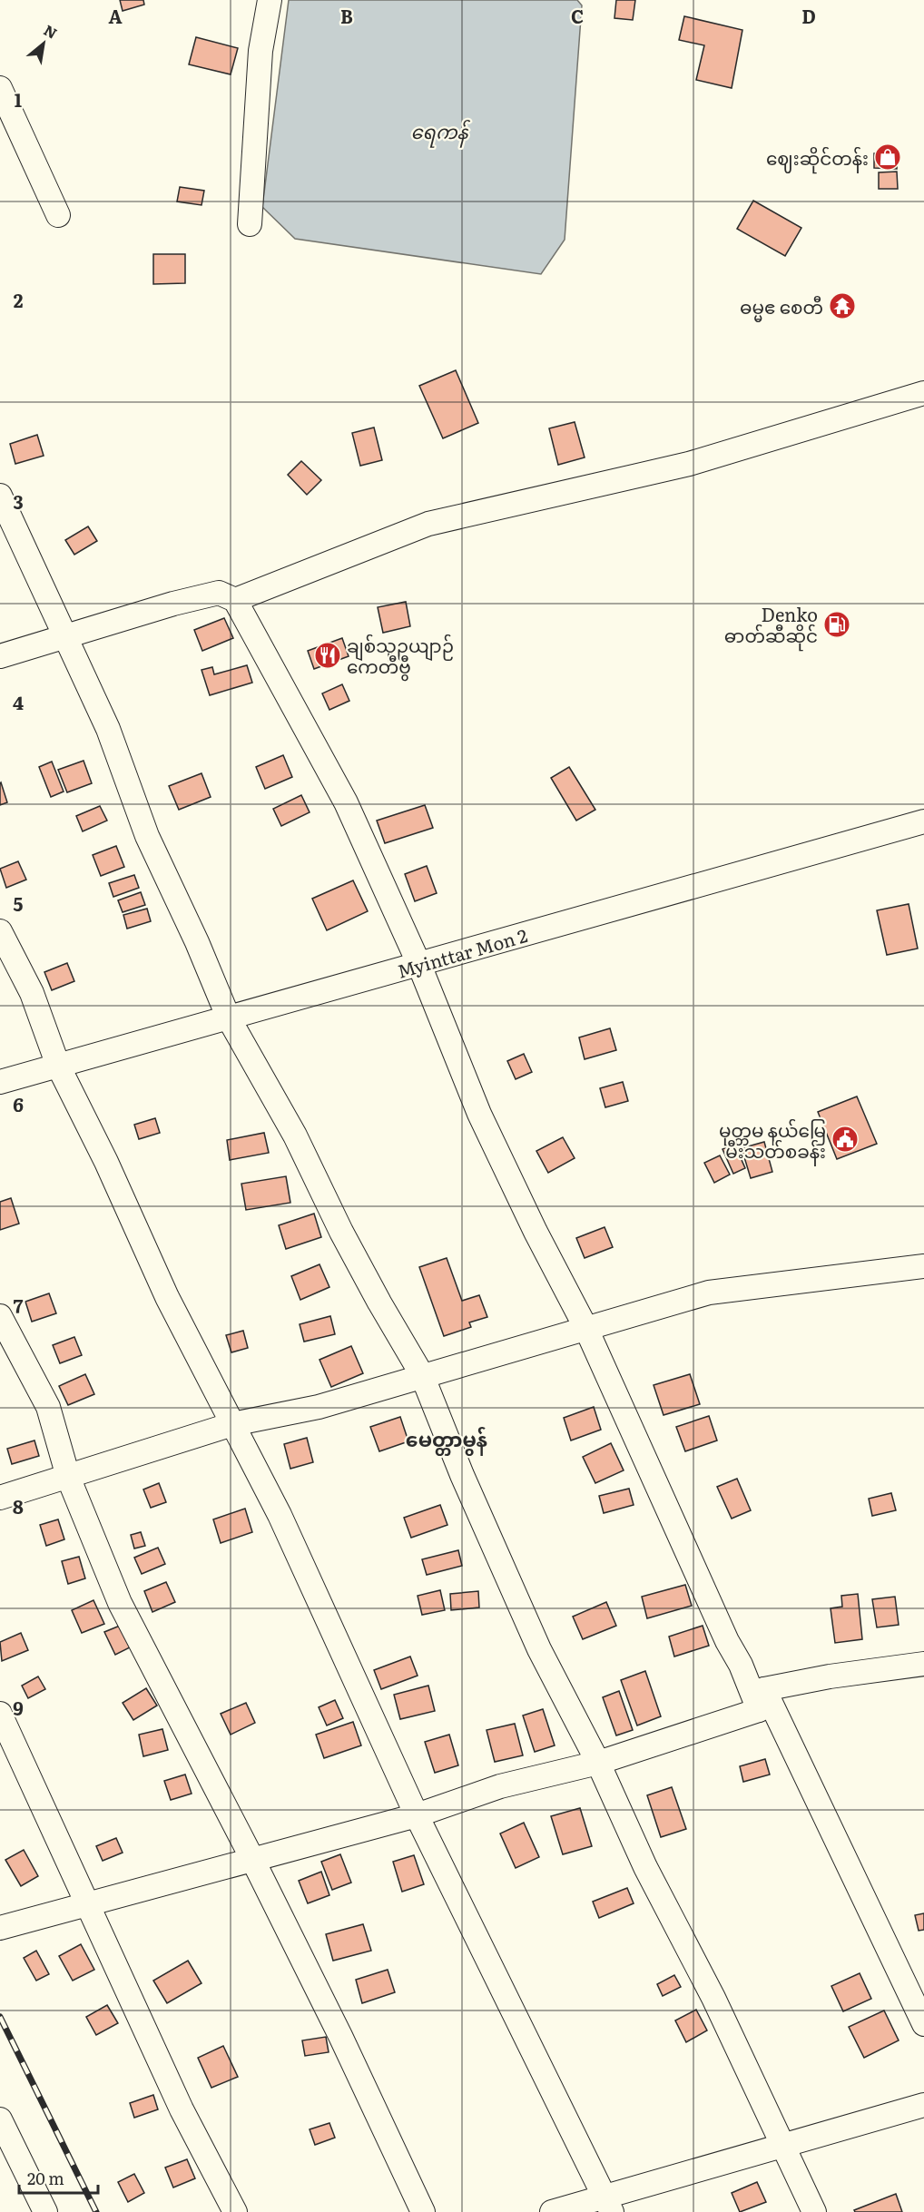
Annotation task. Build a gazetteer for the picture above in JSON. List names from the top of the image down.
{
  "streets": {
    "street": ["Myinttar Mon 2"]
  },
  "districts": ["မေတ္တာမွန်"],
  "water": ["ရေကန်"],
  "places": {
    "shop": ["ဈေးဆိုင်တန်း"],
    "temple": ["ဓမ္မဧ စေတီ"],
    "fuel station": ["Denko ဓာတ်ဆီဆိုင်"],
    "restaurant": ["ချစ်သူဥယျာဉ် ကေတီဗွီ"],
    "public building": ["မုတ္တမ နယ်မြေ မီးသတ်စခန်း"]
  },
  "scale_bar": "20 m",
  "north": "top right",
  "grid": {
    "columns": [
      "A",
      "B",
      "C",
      "D"
    ],
    "rows": [
      "1",
      "2",
      "3",
      "4",
      "5",
      "6",
      "7",
      "8",
      "9"
    ]
  }
}
